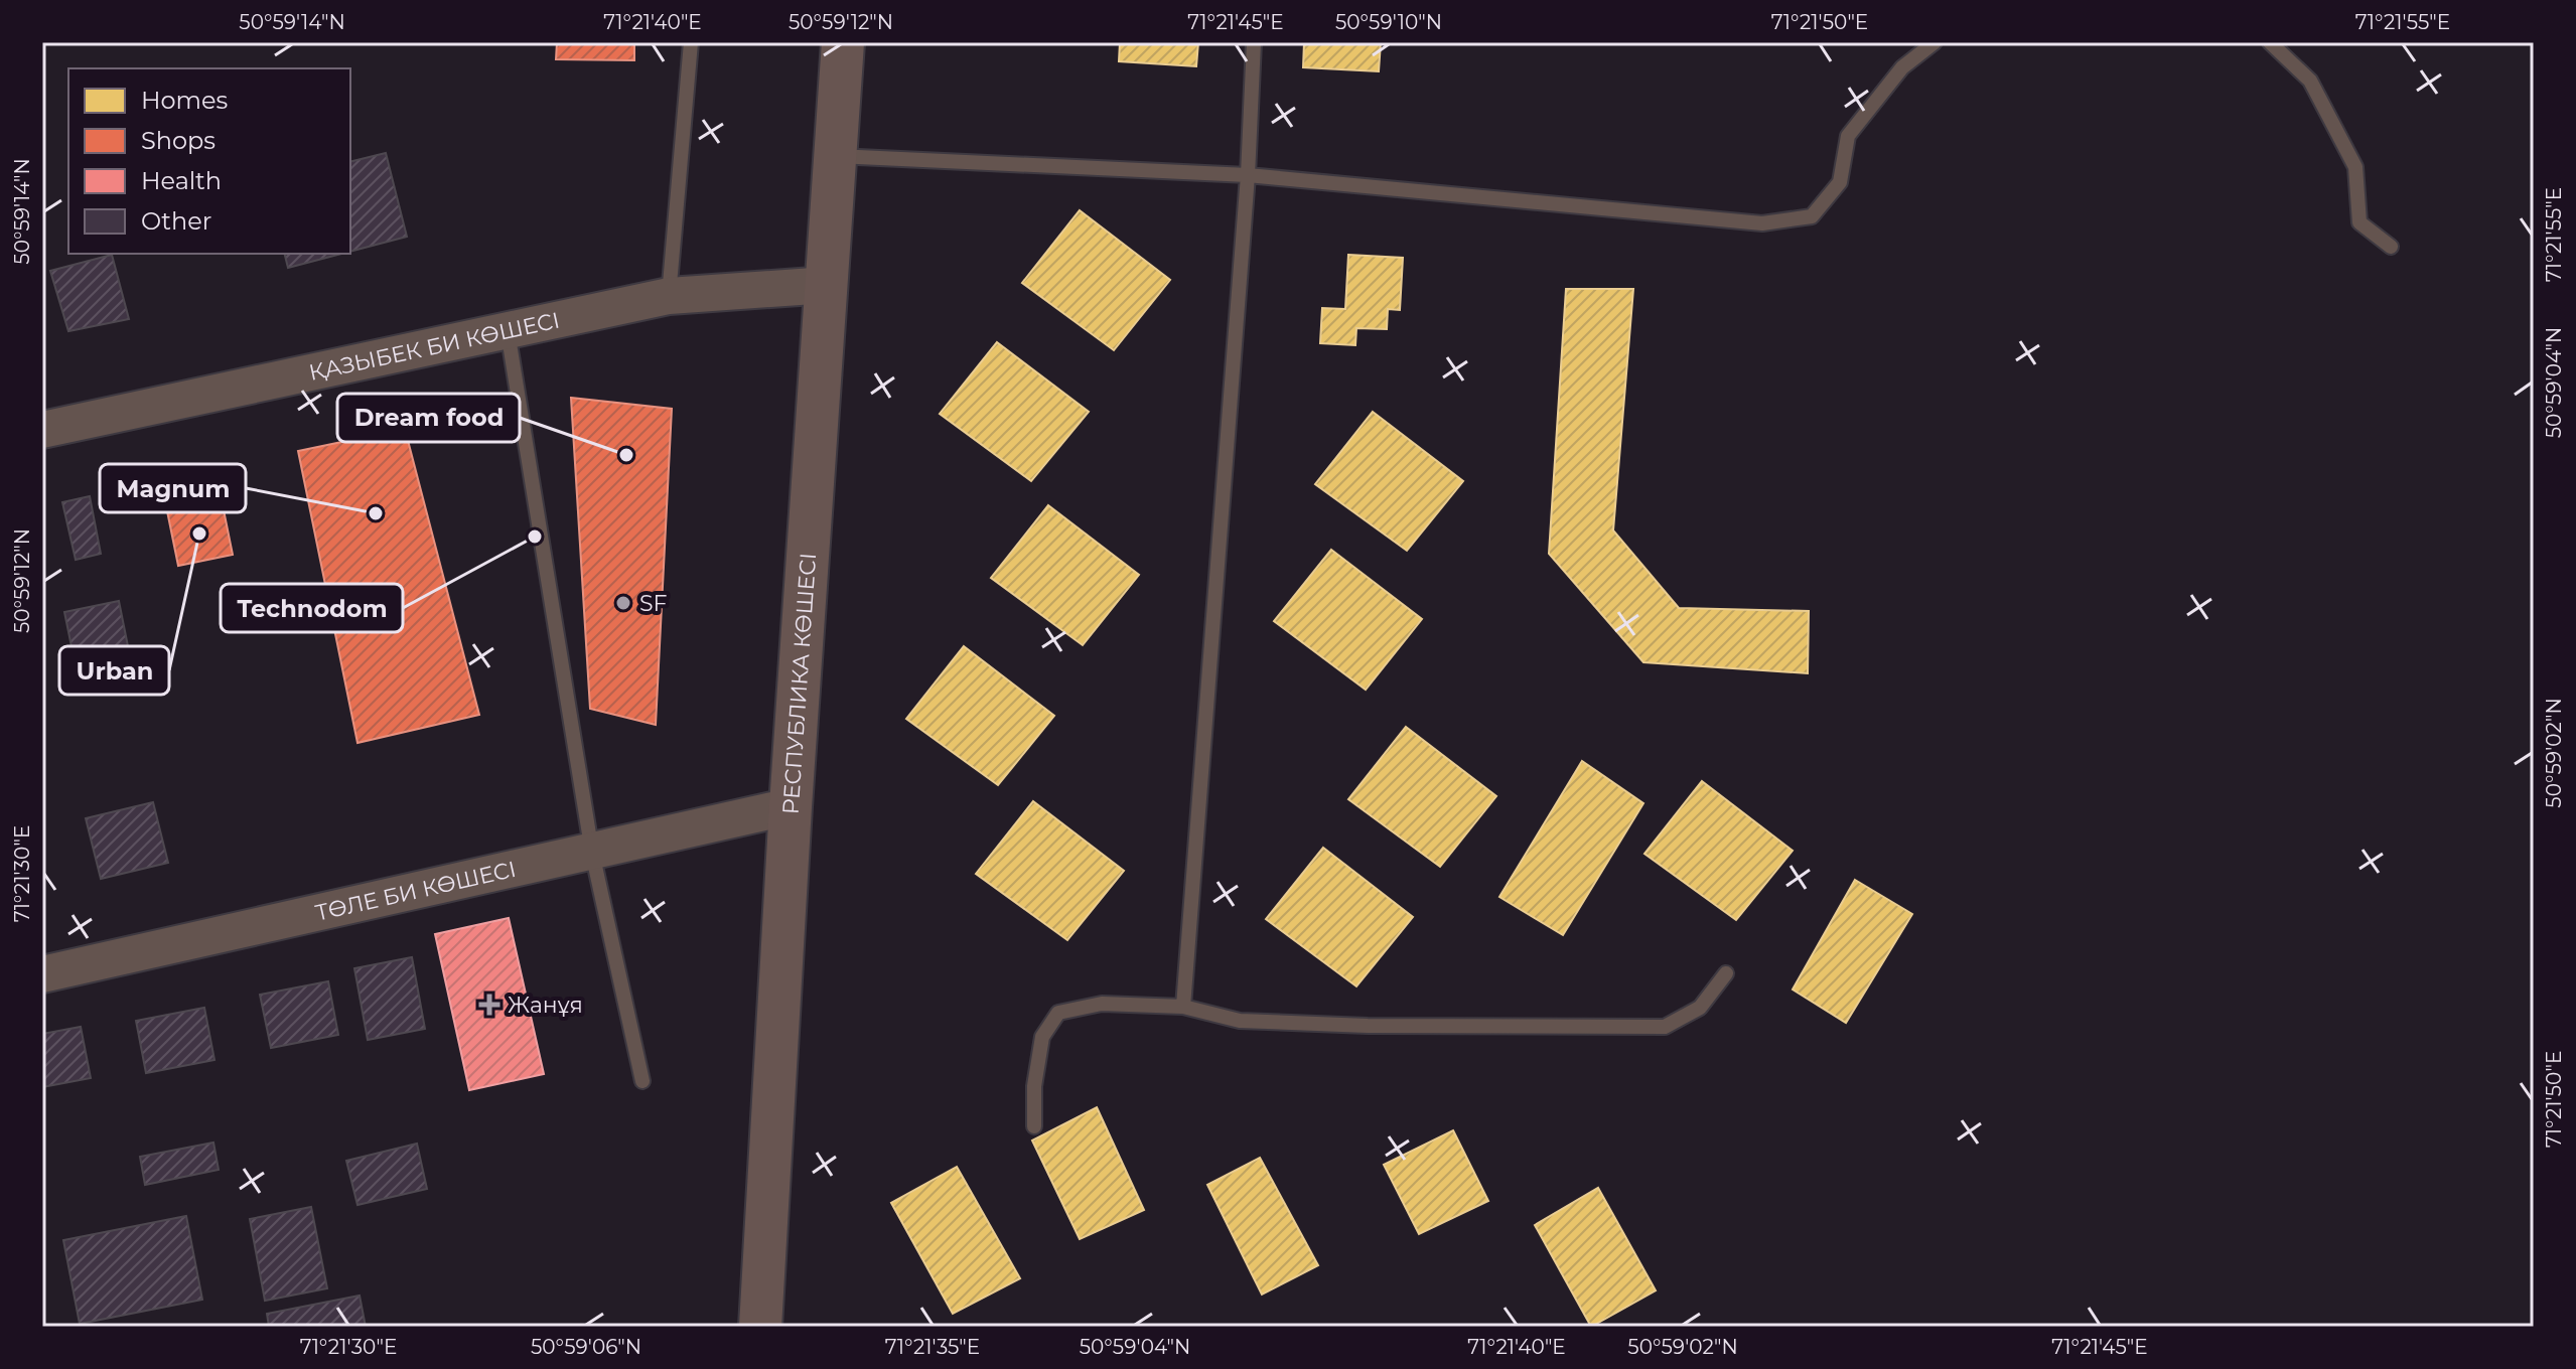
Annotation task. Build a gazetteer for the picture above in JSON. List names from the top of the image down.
{
  "streets": {
    "main road": ["РЕСПУБЛИКА КӨШЕСІ"],
    "street": ["ҚАЗЫБЕК БИ КӨШЕСІ", "ТӨЛЕ БИ КӨШЕСІ"]
  },
  "crossings": [
    ["ҚАЗЫБЕК БИ КӨШЕСІ", "РЕСПУБЛИКА КӨШЕСІ"],
    ["РЕСПУБЛИКА КӨШЕСІ", "ТӨЛЕ БИ КӨШЕСІ"]
  ],
  "places": {
    "other": [
      "Dream food",
      "Magnum",
      "Urban",
      "Technodom",
      "SF"
    ],
    "health": ["Жанұя"]
  },
  "legend": [
    "Homes",
    "Shops",
    "Health",
    "Other"
  ],
  "coordinates": [
    "50°59'14\"N",
    "71°21'40\"E",
    "50°59'12\"N",
    "71°21'45\"E",
    "50°59'10\"N",
    "71°21'50\"E",
    "71°21'55\"E",
    "50°59'04\"N",
    "50°59'02\"N",
    "71°21'30\"E",
    "50°59'06\"N",
    "71°21'35\"E"
  ]
}
